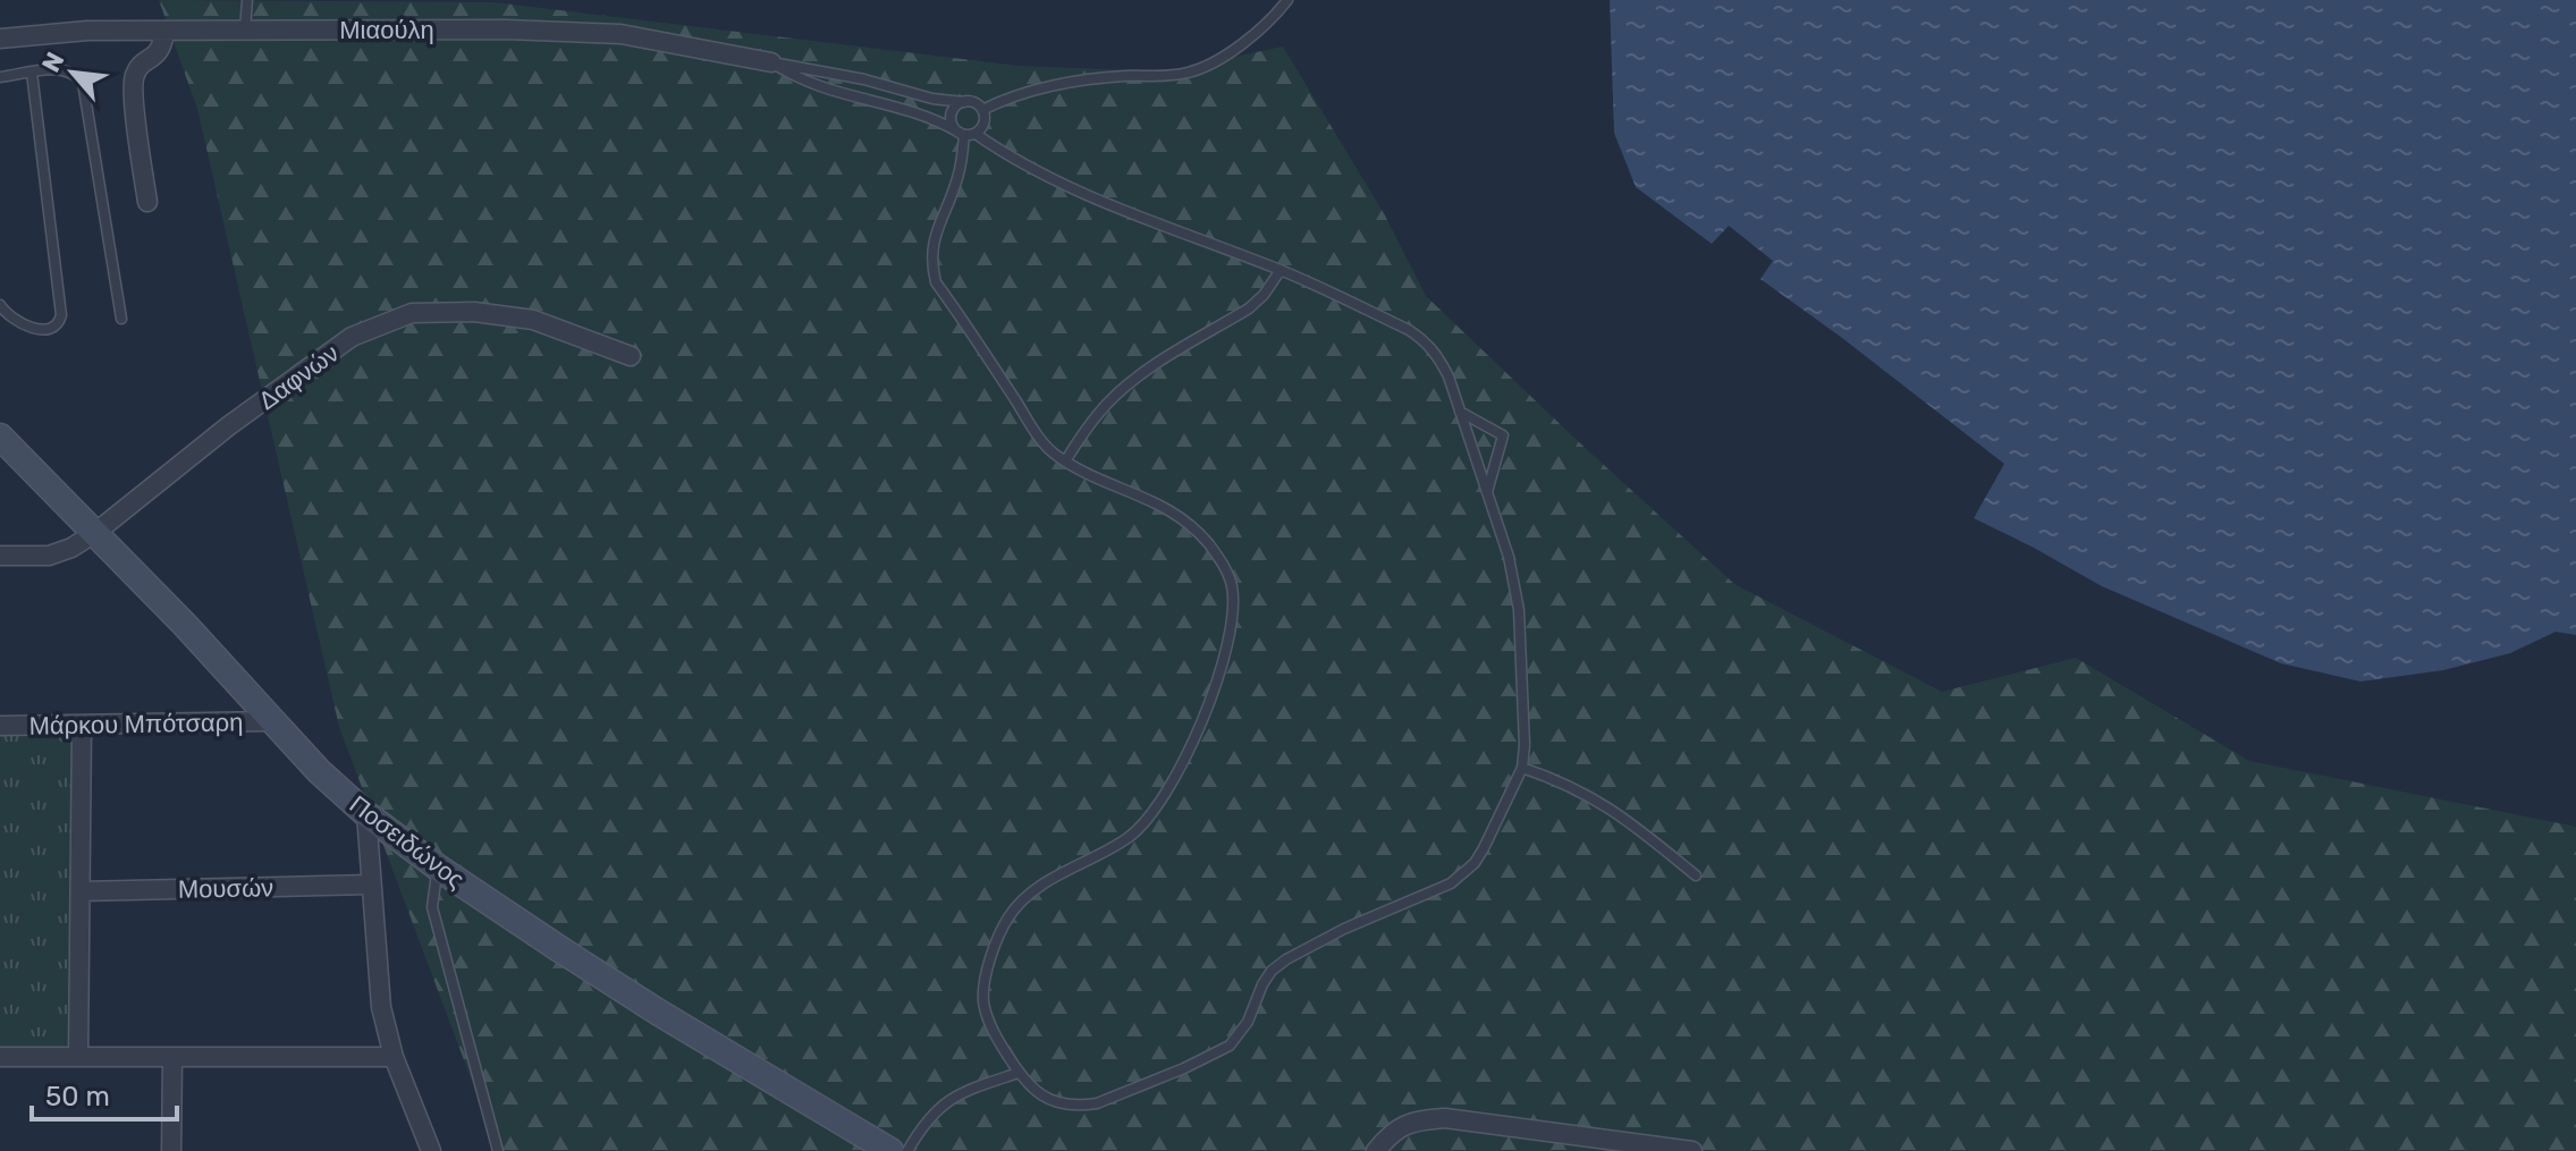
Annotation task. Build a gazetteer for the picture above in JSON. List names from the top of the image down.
{
  "streets": {
    "street": [
      "Μιαούλη",
      "Δαφνών",
      "Μάρκου Μπότσαρη",
      "Ποσειδώνος",
      "Μουσών"
    ]
  },
  "crossings": [
    ["Δαφνών", "Ποσειδώνος"],
    ["Μάρκου Μπότσαρη", "Ποσειδώνος"]
  ],
  "scale_bar": "50 m",
  "north": "top left"
}
